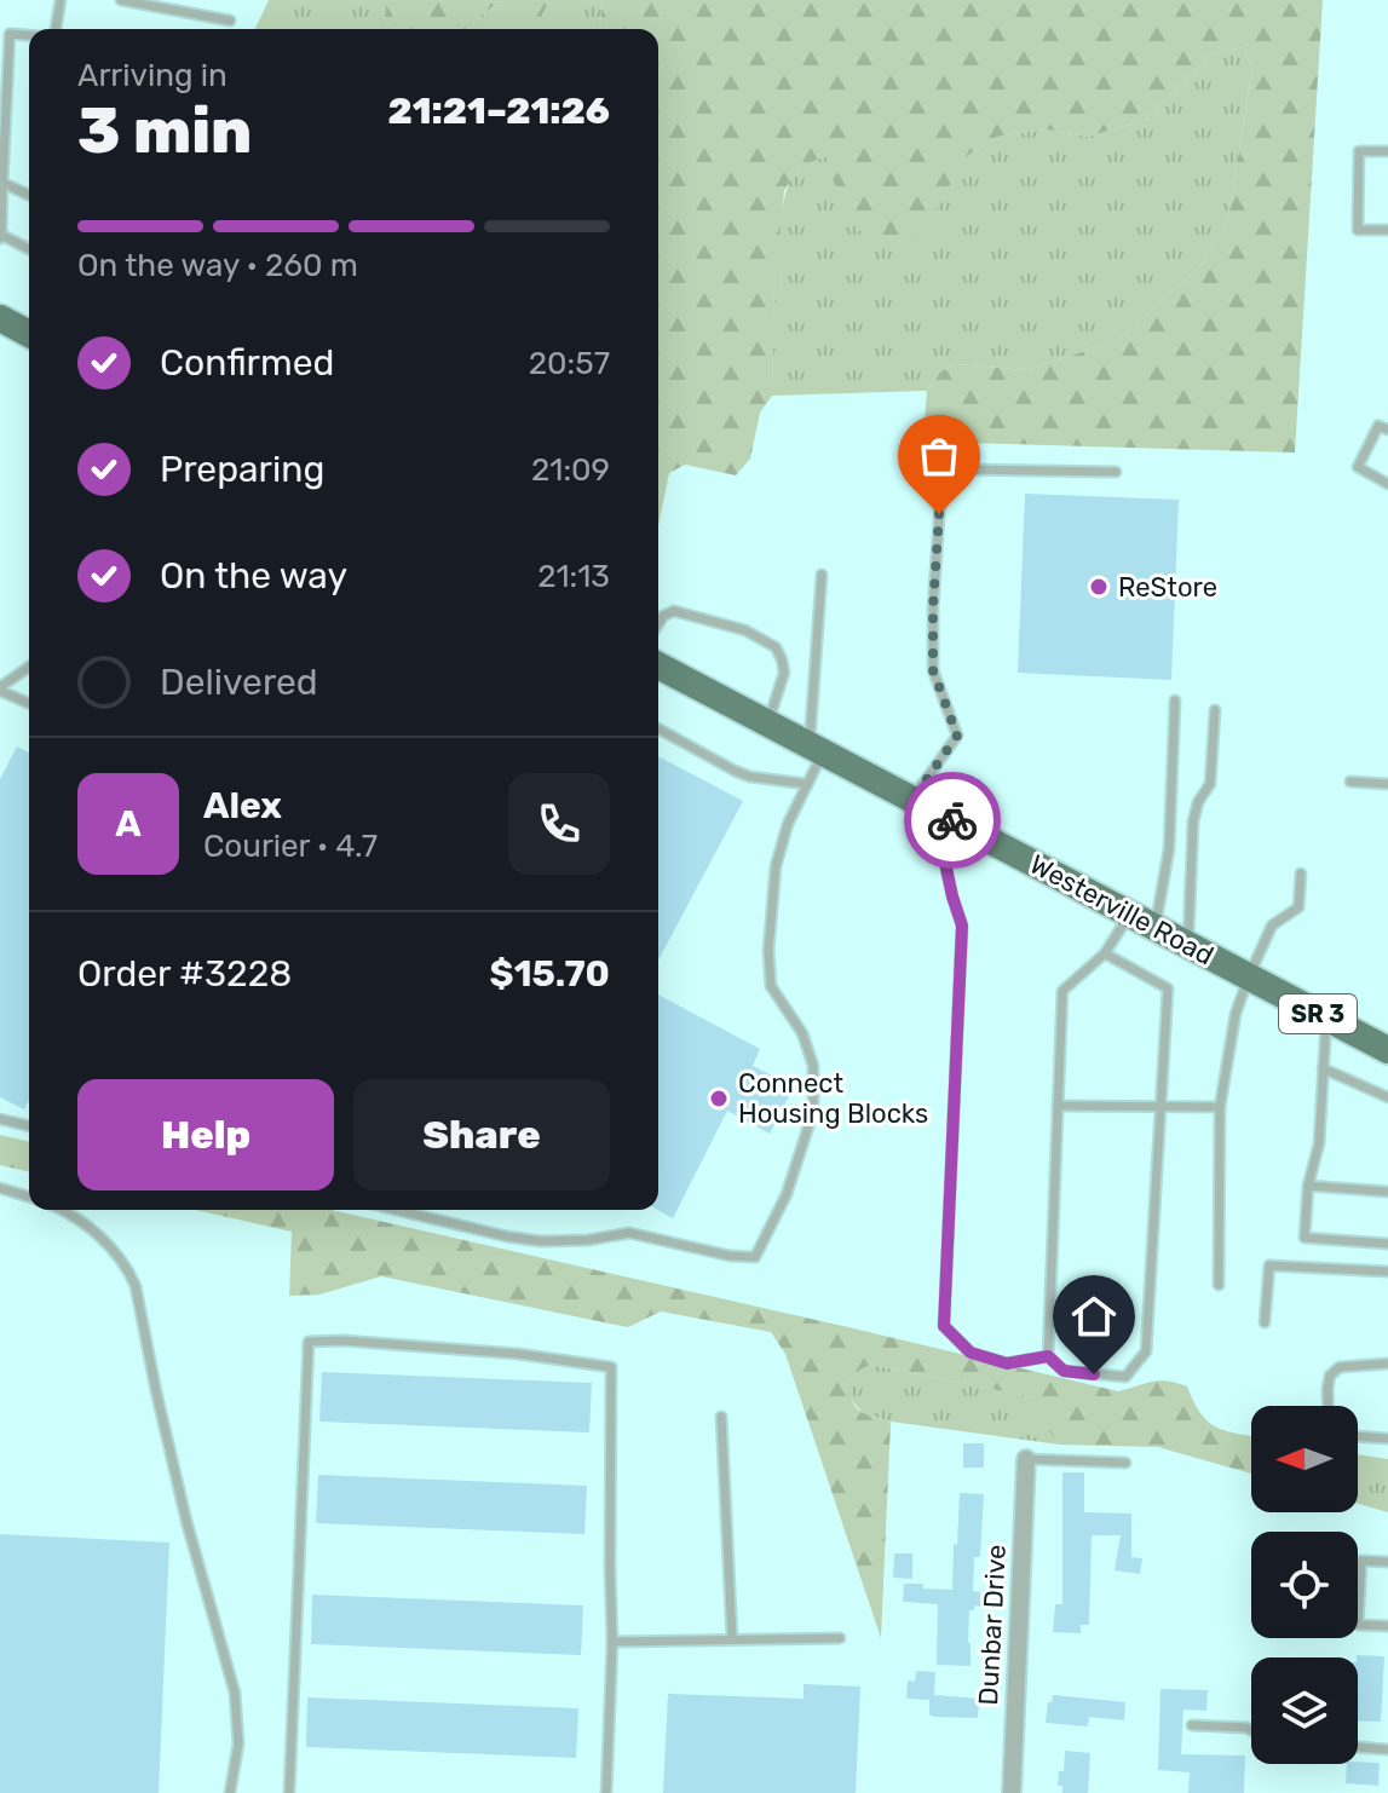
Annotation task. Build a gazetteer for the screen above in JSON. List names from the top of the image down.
{
  "streets": {
    "main road": ["Westerville Road", "SR 3"],
    "street": ["Dunbar Drive"]
  },
  "places": ["ReStore", "Connect Housing Blocks"],
  "north": "left",
  "page": {
    "heading": ["3 min", "Arriving in", "21:21–21:26"],
    "panel": [
      "Alex",
      "Courier · 4.7",
      "Order #3228",
      "$15.70"
    ],
    "bar": "On the way · 260 m",
    "list": [
      ["Confirmed", "20:57"],
      ["Preparing", "21:09"],
      ["On the way", "21:13"],
      "Delivered"
    ],
    "round": "A",
    "buttons": ["Help", "Share"]
  }
}
